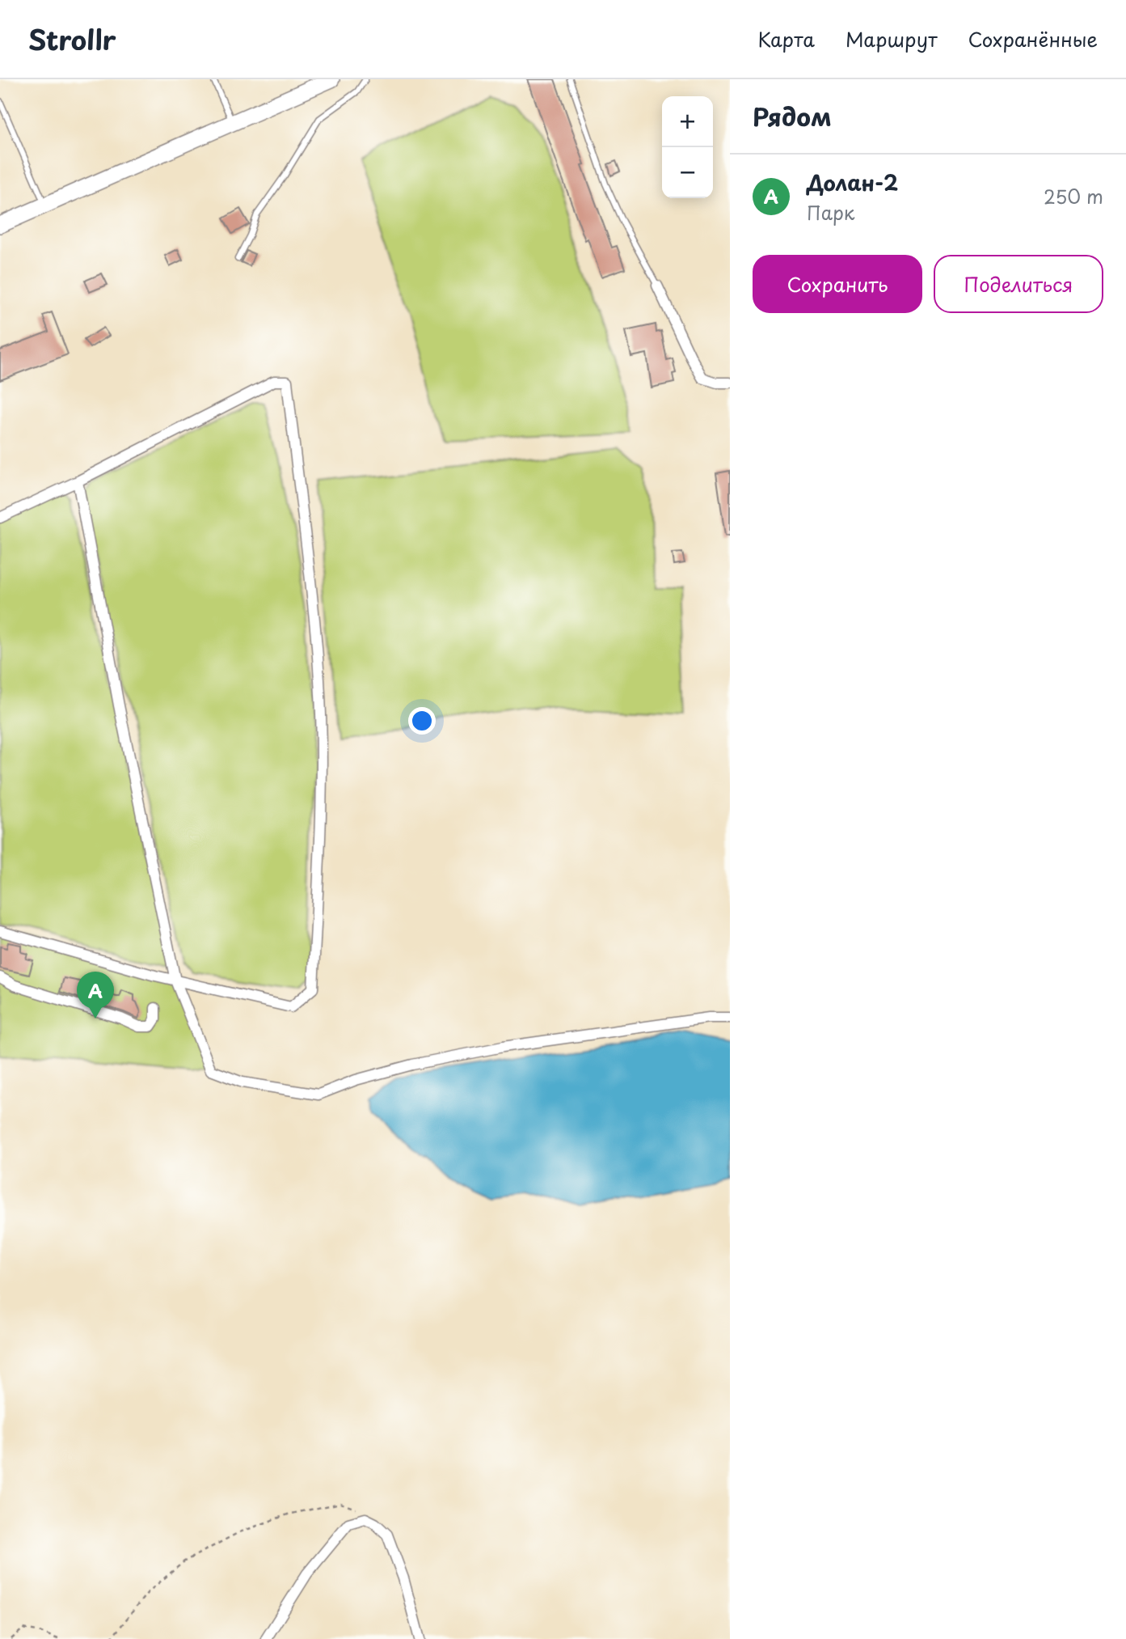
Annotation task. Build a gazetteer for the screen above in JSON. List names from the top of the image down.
{
  "page": {
    "header": "Strollr",
    "nav": ["Карта", "Маршрут", "Сохранённые"],
    "heading": "Рядом",
    "map_buttons": ["+", "−"],
    "list": [
      {
        "mark": "A",
        "name": "Долан-2",
        "note": "Парк",
        "value": "250 m"
      }
    ],
    "buttons": ["Сохранить", "Поделиться"],
    "pins": "A"
  }
}
